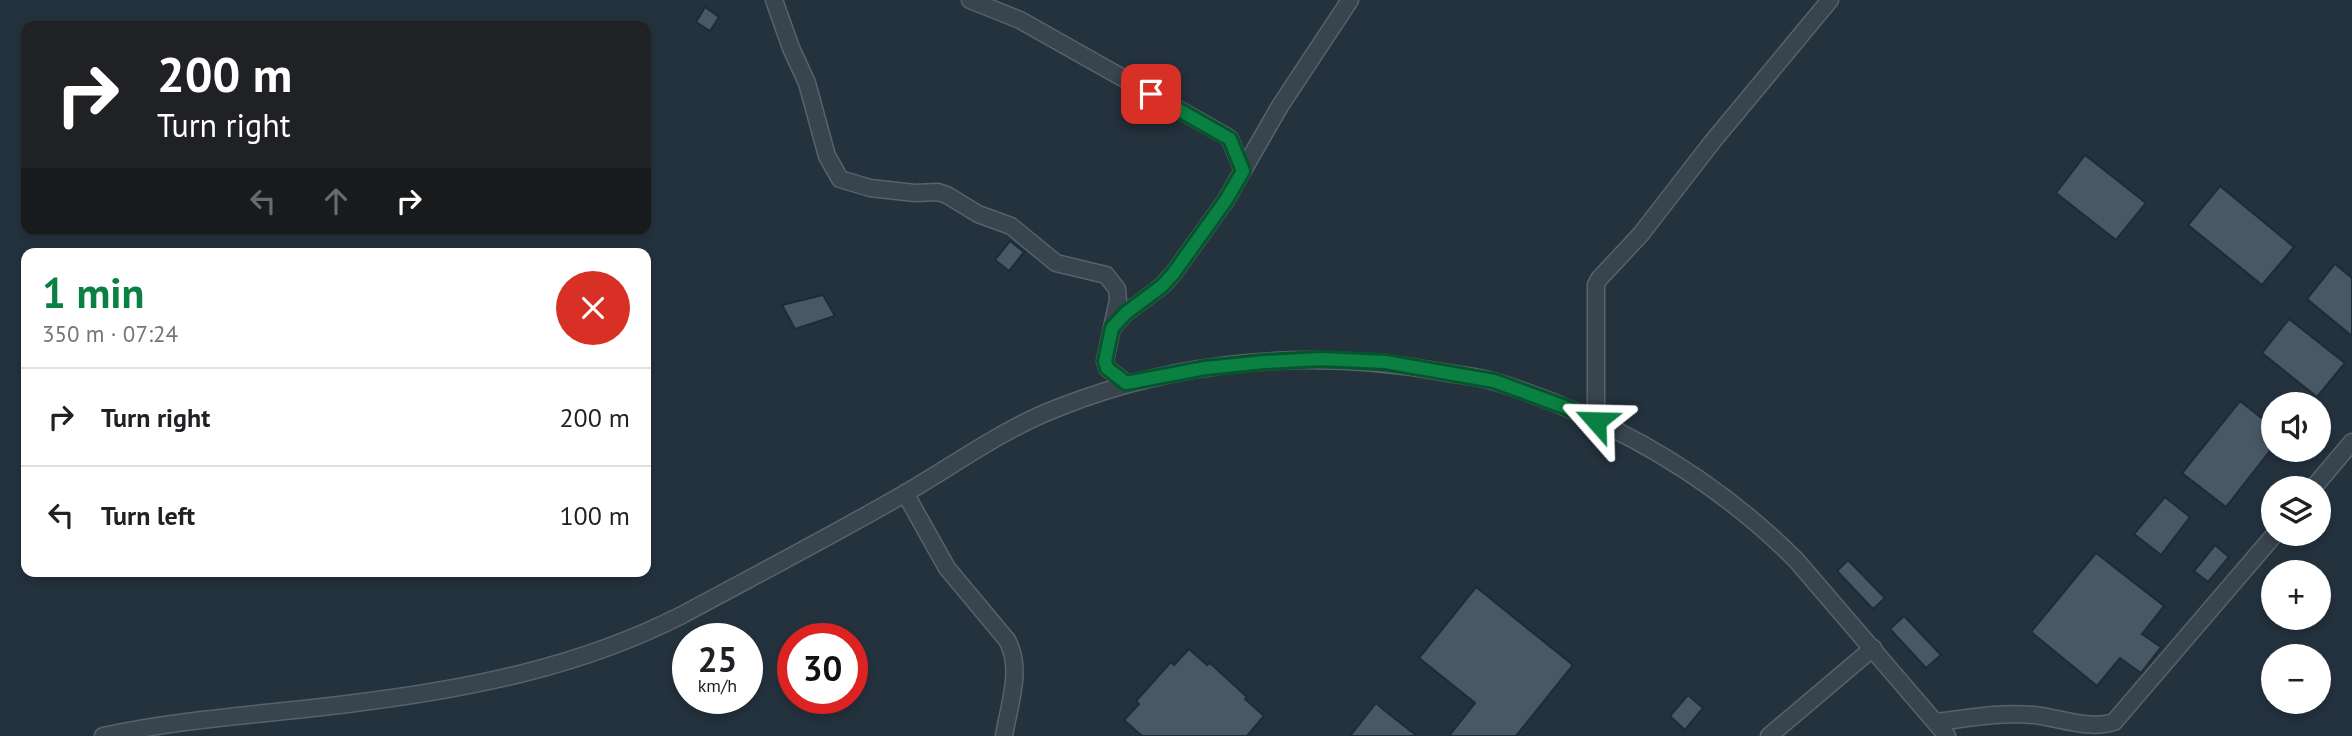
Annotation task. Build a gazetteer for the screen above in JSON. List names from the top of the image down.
{
  "page": {
    "turn": ["200 m", "Turn right"],
    "heading": ["1 min", "350 m · 07:24"],
    "list": [
      {
        "name": "Turn right",
        "value": "200 m"
      },
      {
        "name": "Turn left",
        "value": "100 m"
      }
    ],
    "map_buttons": ["+", "−"],
    "speed": "25 km/h",
    "limit": "30"
  }
}
